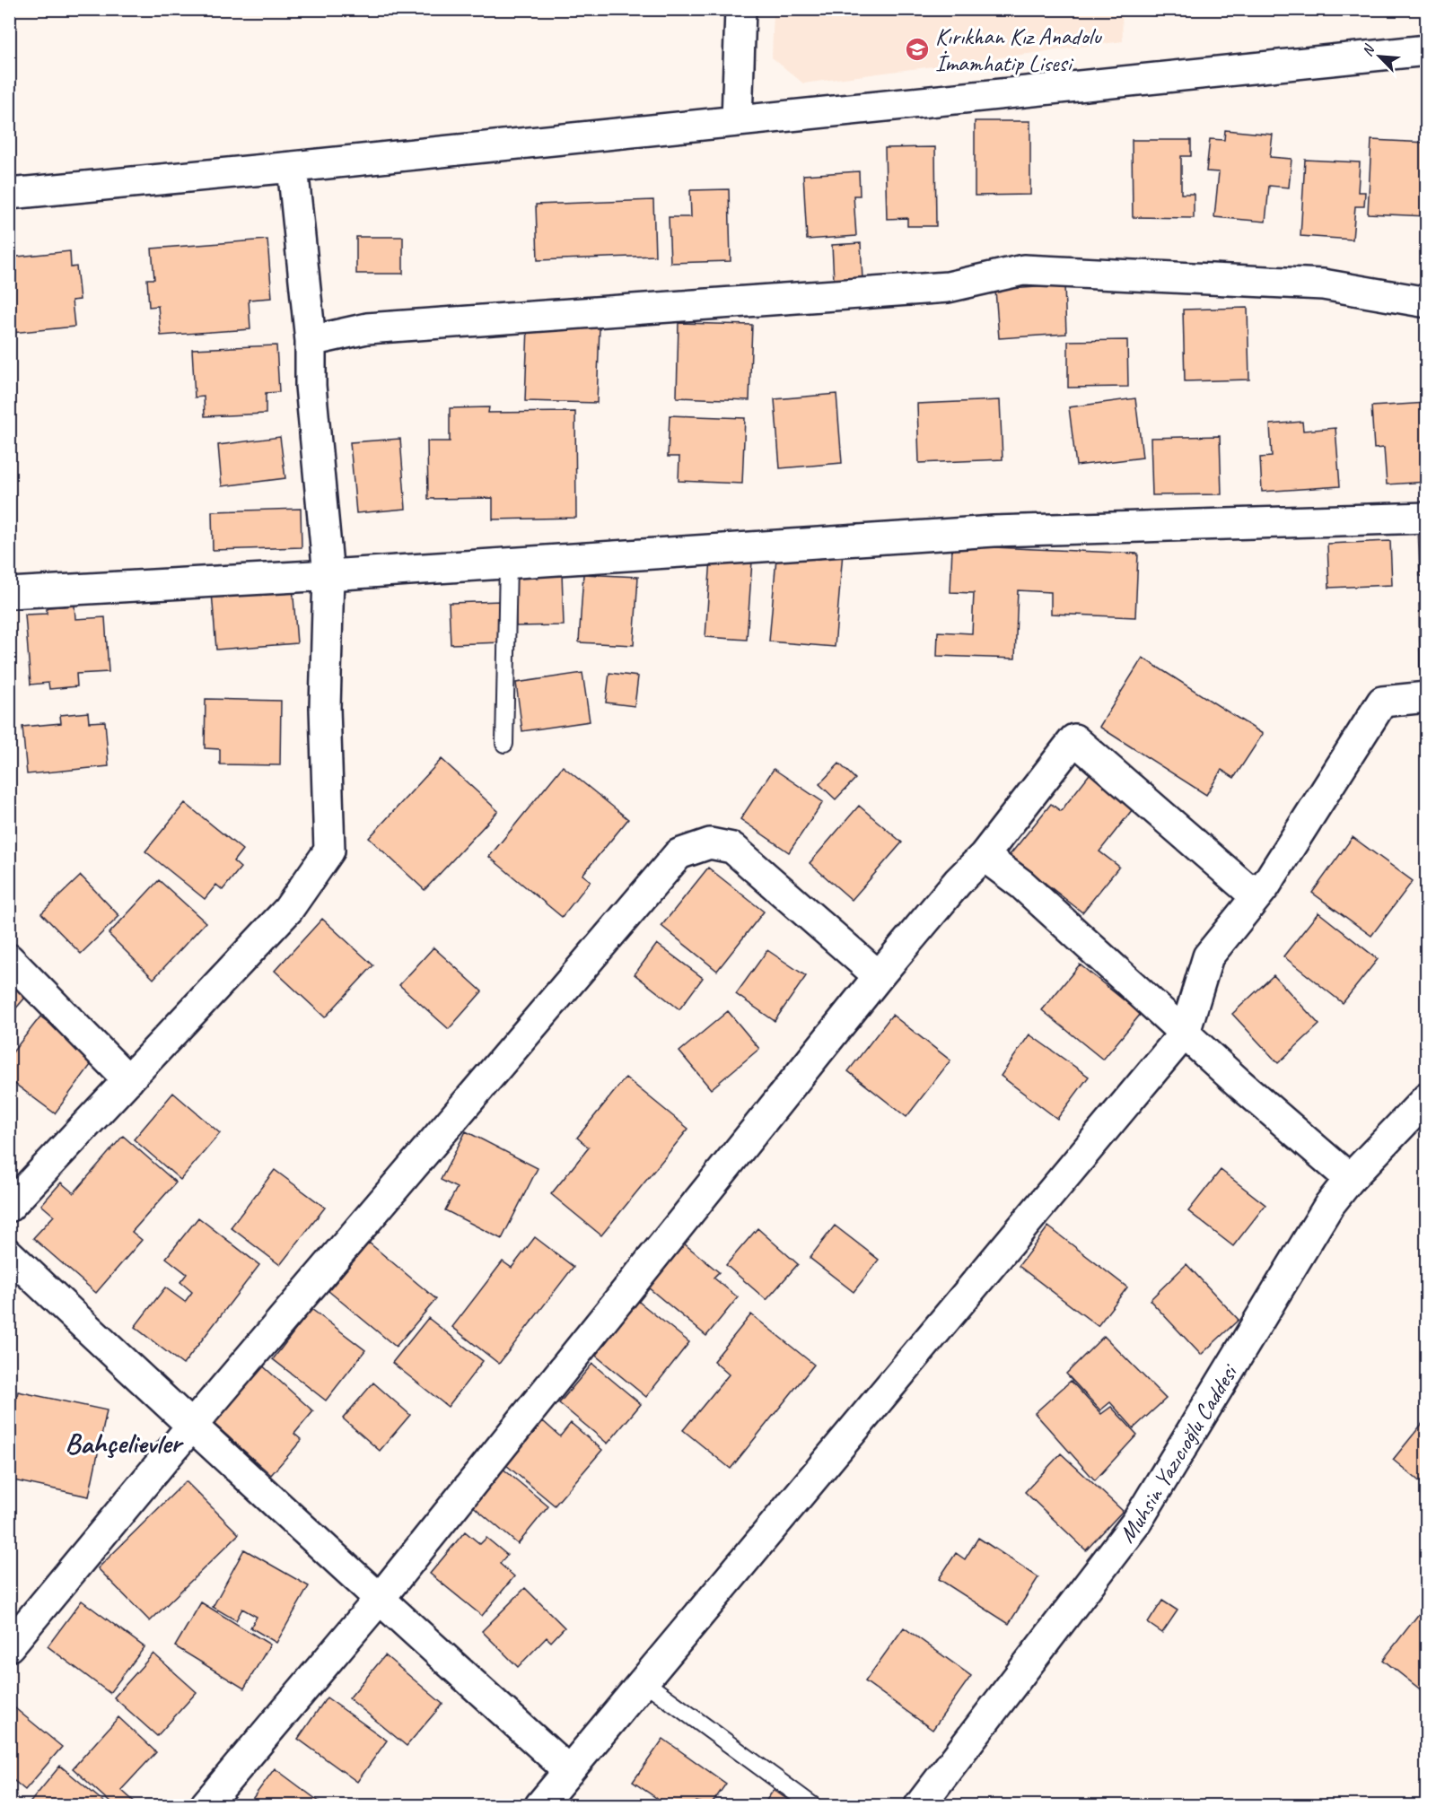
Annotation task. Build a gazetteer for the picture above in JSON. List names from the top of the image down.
{
  "streets": {
    "street": ["Muhsin Yazıcıoğlu Caddesi"]
  },
  "districts": ["Bahçelievler"],
  "places": {
    "school or university": ["Kırıkhan Kız Anadolu İmamhatip Lisesi"]
  },
  "north": "top left"
}
